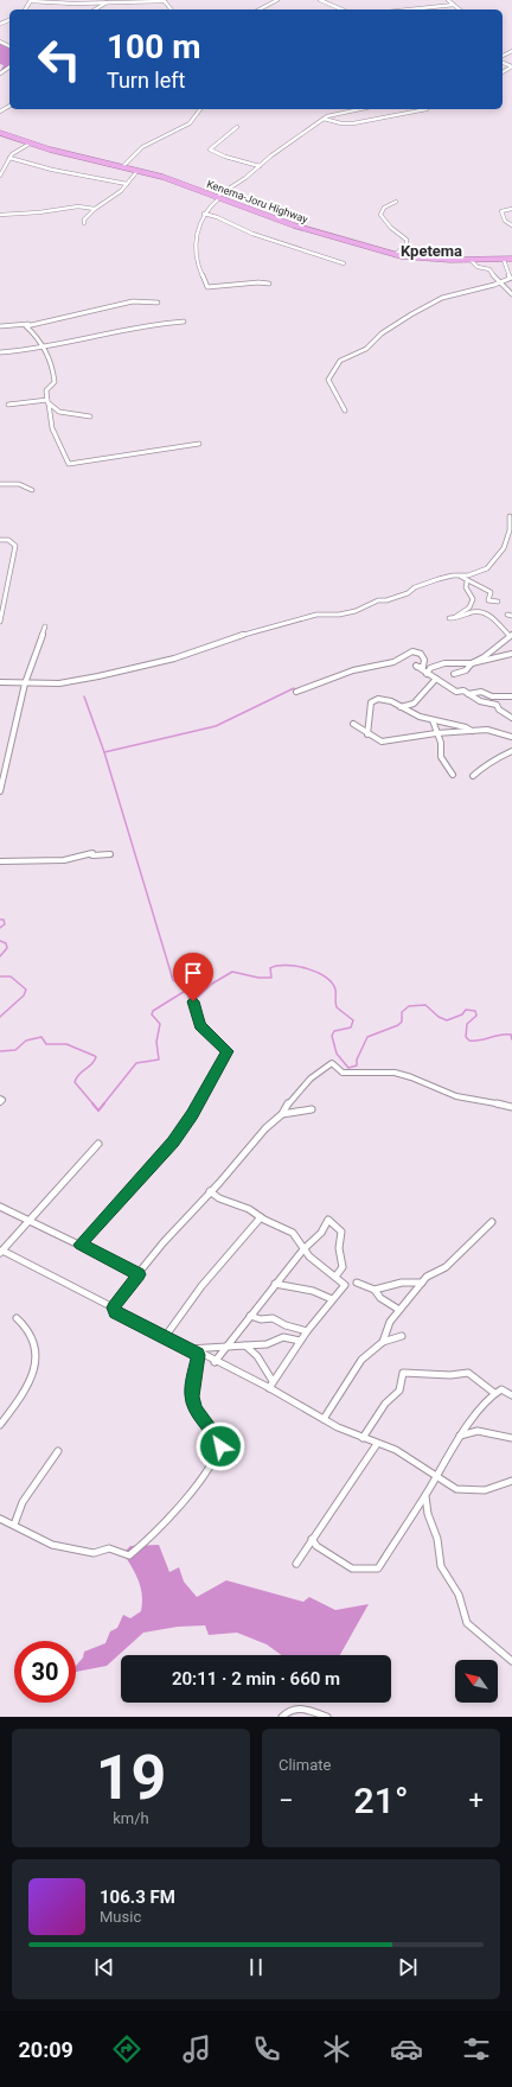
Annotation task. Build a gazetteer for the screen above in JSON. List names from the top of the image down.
{
  "streets": {
    "highway": ["Kenema-Joru Highway"]
  },
  "districts": ["Kpetema"],
  "north": "top left",
  "page": {
    "turn": ["100 m", "Turn left"],
    "limit": "30",
    "trip": "20:11 · 2 min · 660 m",
    "tile": [
      ["19", "km/h"],
      "Climate"
    ],
    "heat": ["−", "21°", "+"],
    "song": ["106.3 FM", "Music"],
    "tabs": "20:09"
  }
}
